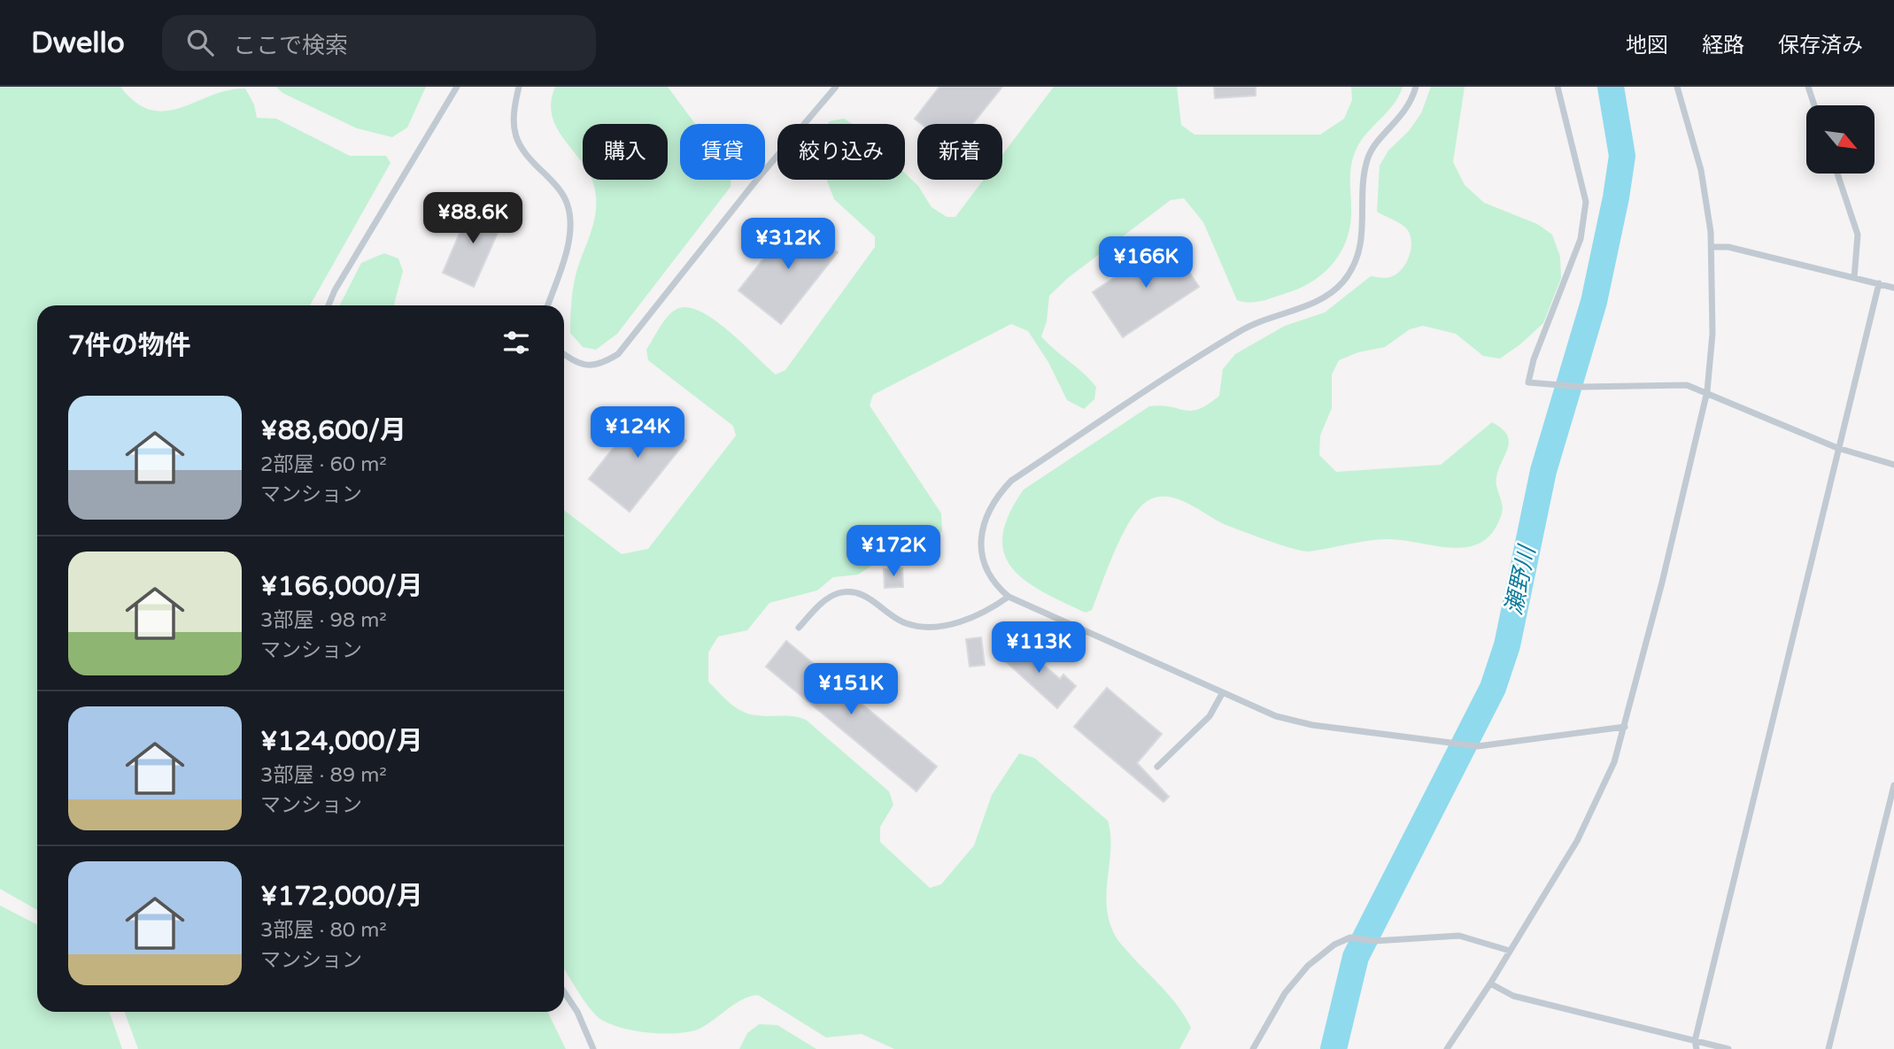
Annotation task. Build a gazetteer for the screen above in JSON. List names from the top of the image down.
{
  "water": ["瀬野川"],
  "north": "bottom right",
  "page": {
    "header": "Dwello",
    "search": "ここで検索",
    "nav": ["地図", "経路", "保存済み"],
    "chip": [
      "購入",
      "賃貸",
      "絞り込み",
      "新着"
    ],
    "price": [
      "¥88.6K",
      "¥312K",
      "¥166K",
      "¥124K",
      "¥172K",
      "¥113K",
      "¥151K"
    ],
    "heading": "7件の物件",
    "list": [
      {
        "name": "¥88,600/月",
        "note": "2部屋 · 60 m² · マンション"
      },
      {
        "name": "¥166,000/月",
        "note": "3部屋 · 98 m² · マンション"
      },
      {
        "name": "¥124,000/月",
        "note": "3部屋 · 89 m² · マンション"
      },
      {
        "name": "¥172,000/月",
        "note": "3部屋 · 80 m² · マンション"
      }
    ]
  }
}
